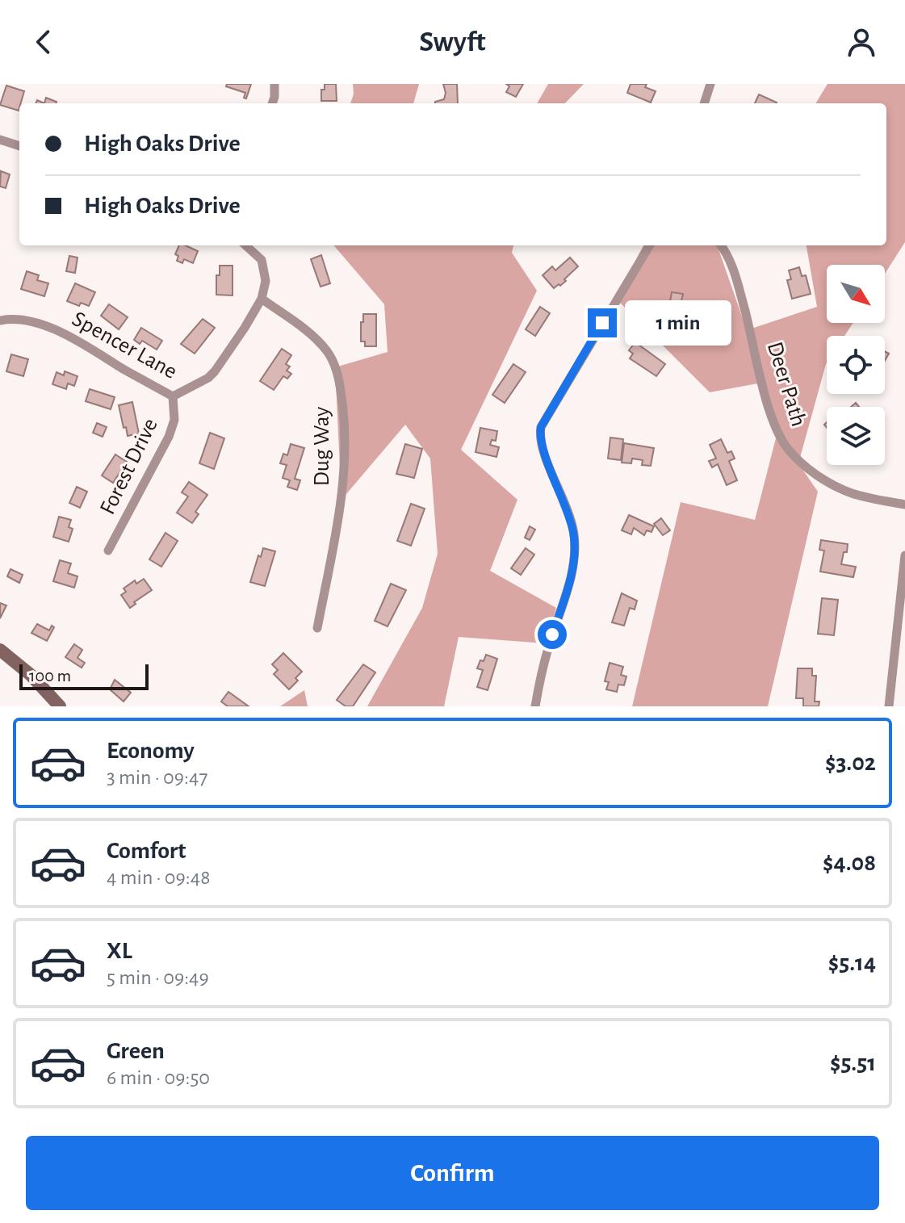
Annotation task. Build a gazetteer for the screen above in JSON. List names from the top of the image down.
{
  "streets": {
    "street": [
      "Spencer Lane",
      "Deer Path",
      "Dug Way",
      "Forest Drive"
    ]
  },
  "crossings": [
    ["Spencer Lane", "Dug Way"],
    ["Spencer Lane", "Forest Drive"]
  ],
  "scale_bar": "100 m",
  "north": "bottom right",
  "page": {
    "header": "Swyft",
    "banner": ["High Oaks Drive", "High Oaks Drive"],
    "bubble": "1 min",
    "scale": "100 m",
    "list": [
      {
        "name": "Economy",
        "note": "3 min · 09:47",
        "value": "$3.02"
      },
      {
        "name": "Comfort",
        "note": "4 min · 09:48",
        "value": "$4.08"
      },
      {
        "name": "XL",
        "note": "5 min · 09:49",
        "value": "$5.14"
      },
      {
        "name": "Green",
        "note": "6 min · 09:50",
        "value": "$5.51"
      }
    ],
    "buttons": "Confirm"
  }
}
